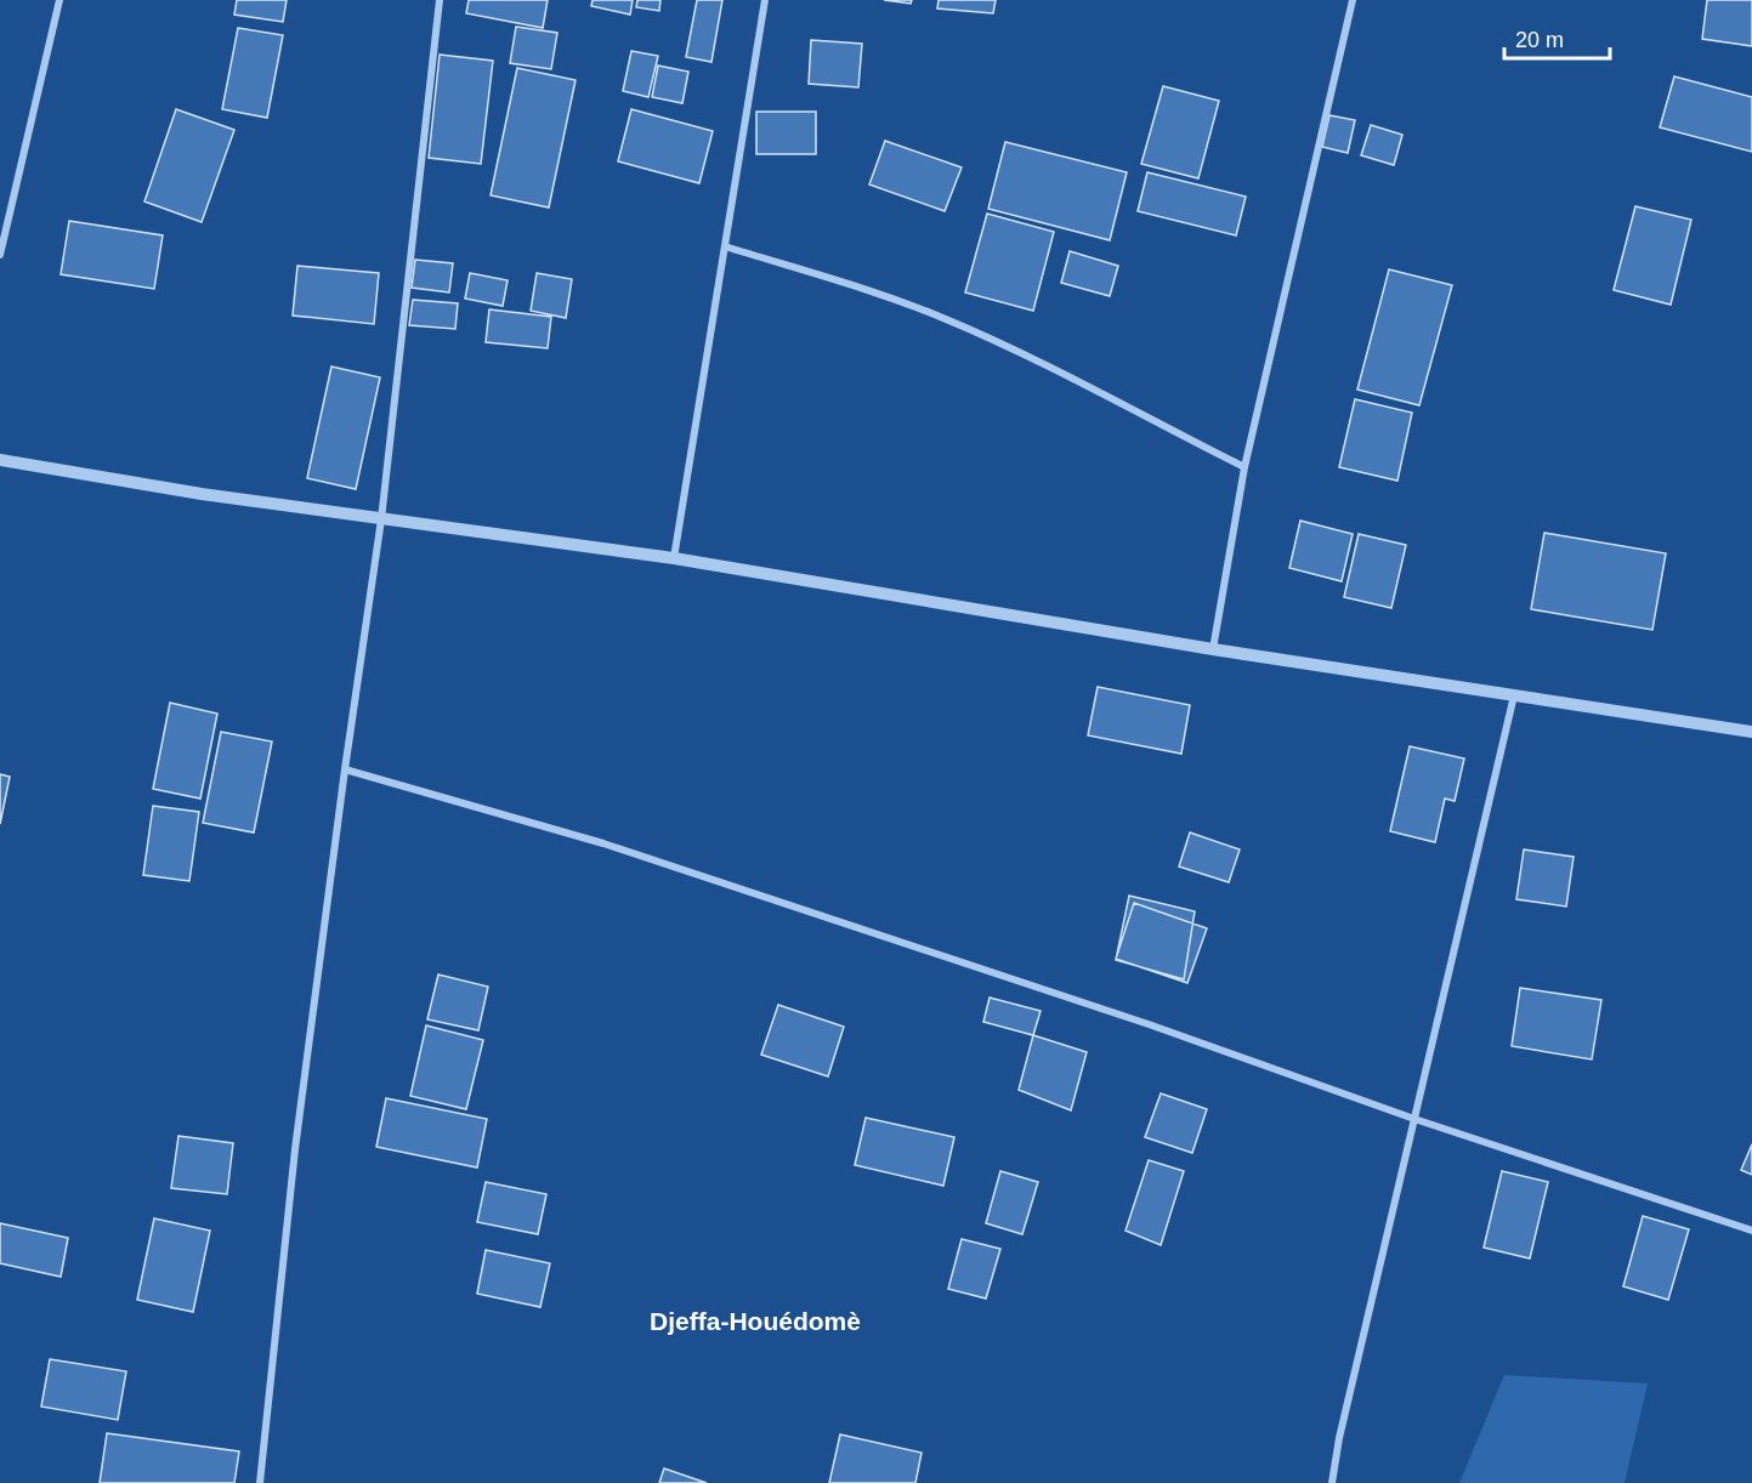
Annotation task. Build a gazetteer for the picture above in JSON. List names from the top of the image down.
{
  "districts": ["Djeffa-Houédomè"],
  "scale_bar": "20 m"
}
